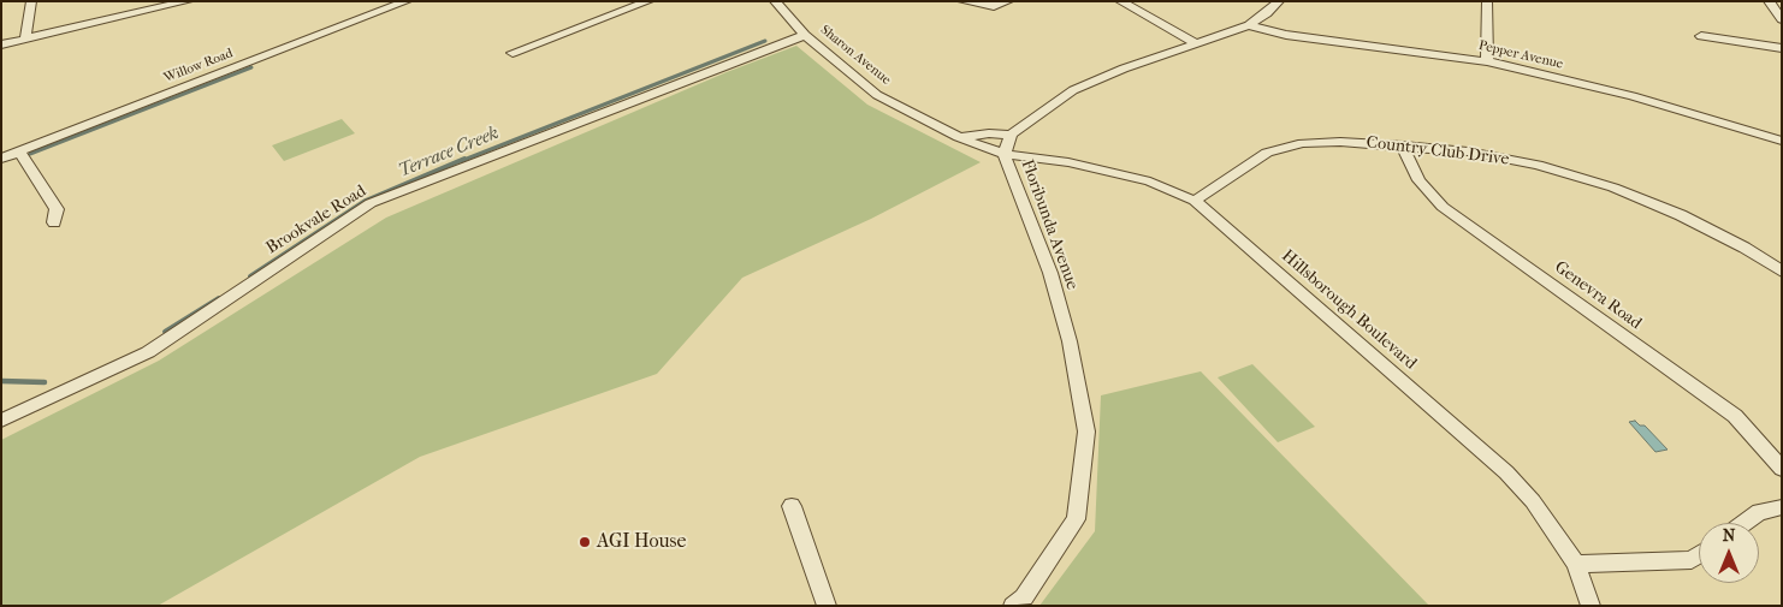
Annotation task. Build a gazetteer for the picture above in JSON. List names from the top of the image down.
{
  "streets": {
    "street": [
      "Sharon Avenue",
      "Pepper Avenue",
      "Willow Road",
      "Country Club Drive",
      "Brookvale Road",
      "Floribunda Avenue",
      "Genevra Road",
      "Hillsborough Boulevard"
    ]
  },
  "crossings": [
    ["Sharon Avenue", "Brookvale Road"],
    ["Sharon Avenue", "Floribunda Avenue"],
    ["Sharon Avenue", "Hillsborough Boulevard"],
    ["Country Club Drive", "Genevra Road"],
    ["Country Club Drive", "Hillsborough Boulevard"],
    ["Floribunda Avenue", "Hillsborough Boulevard"]
  ],
  "water": ["Terrace Creek"],
  "places": ["AGI House"],
  "north": "top"
}
